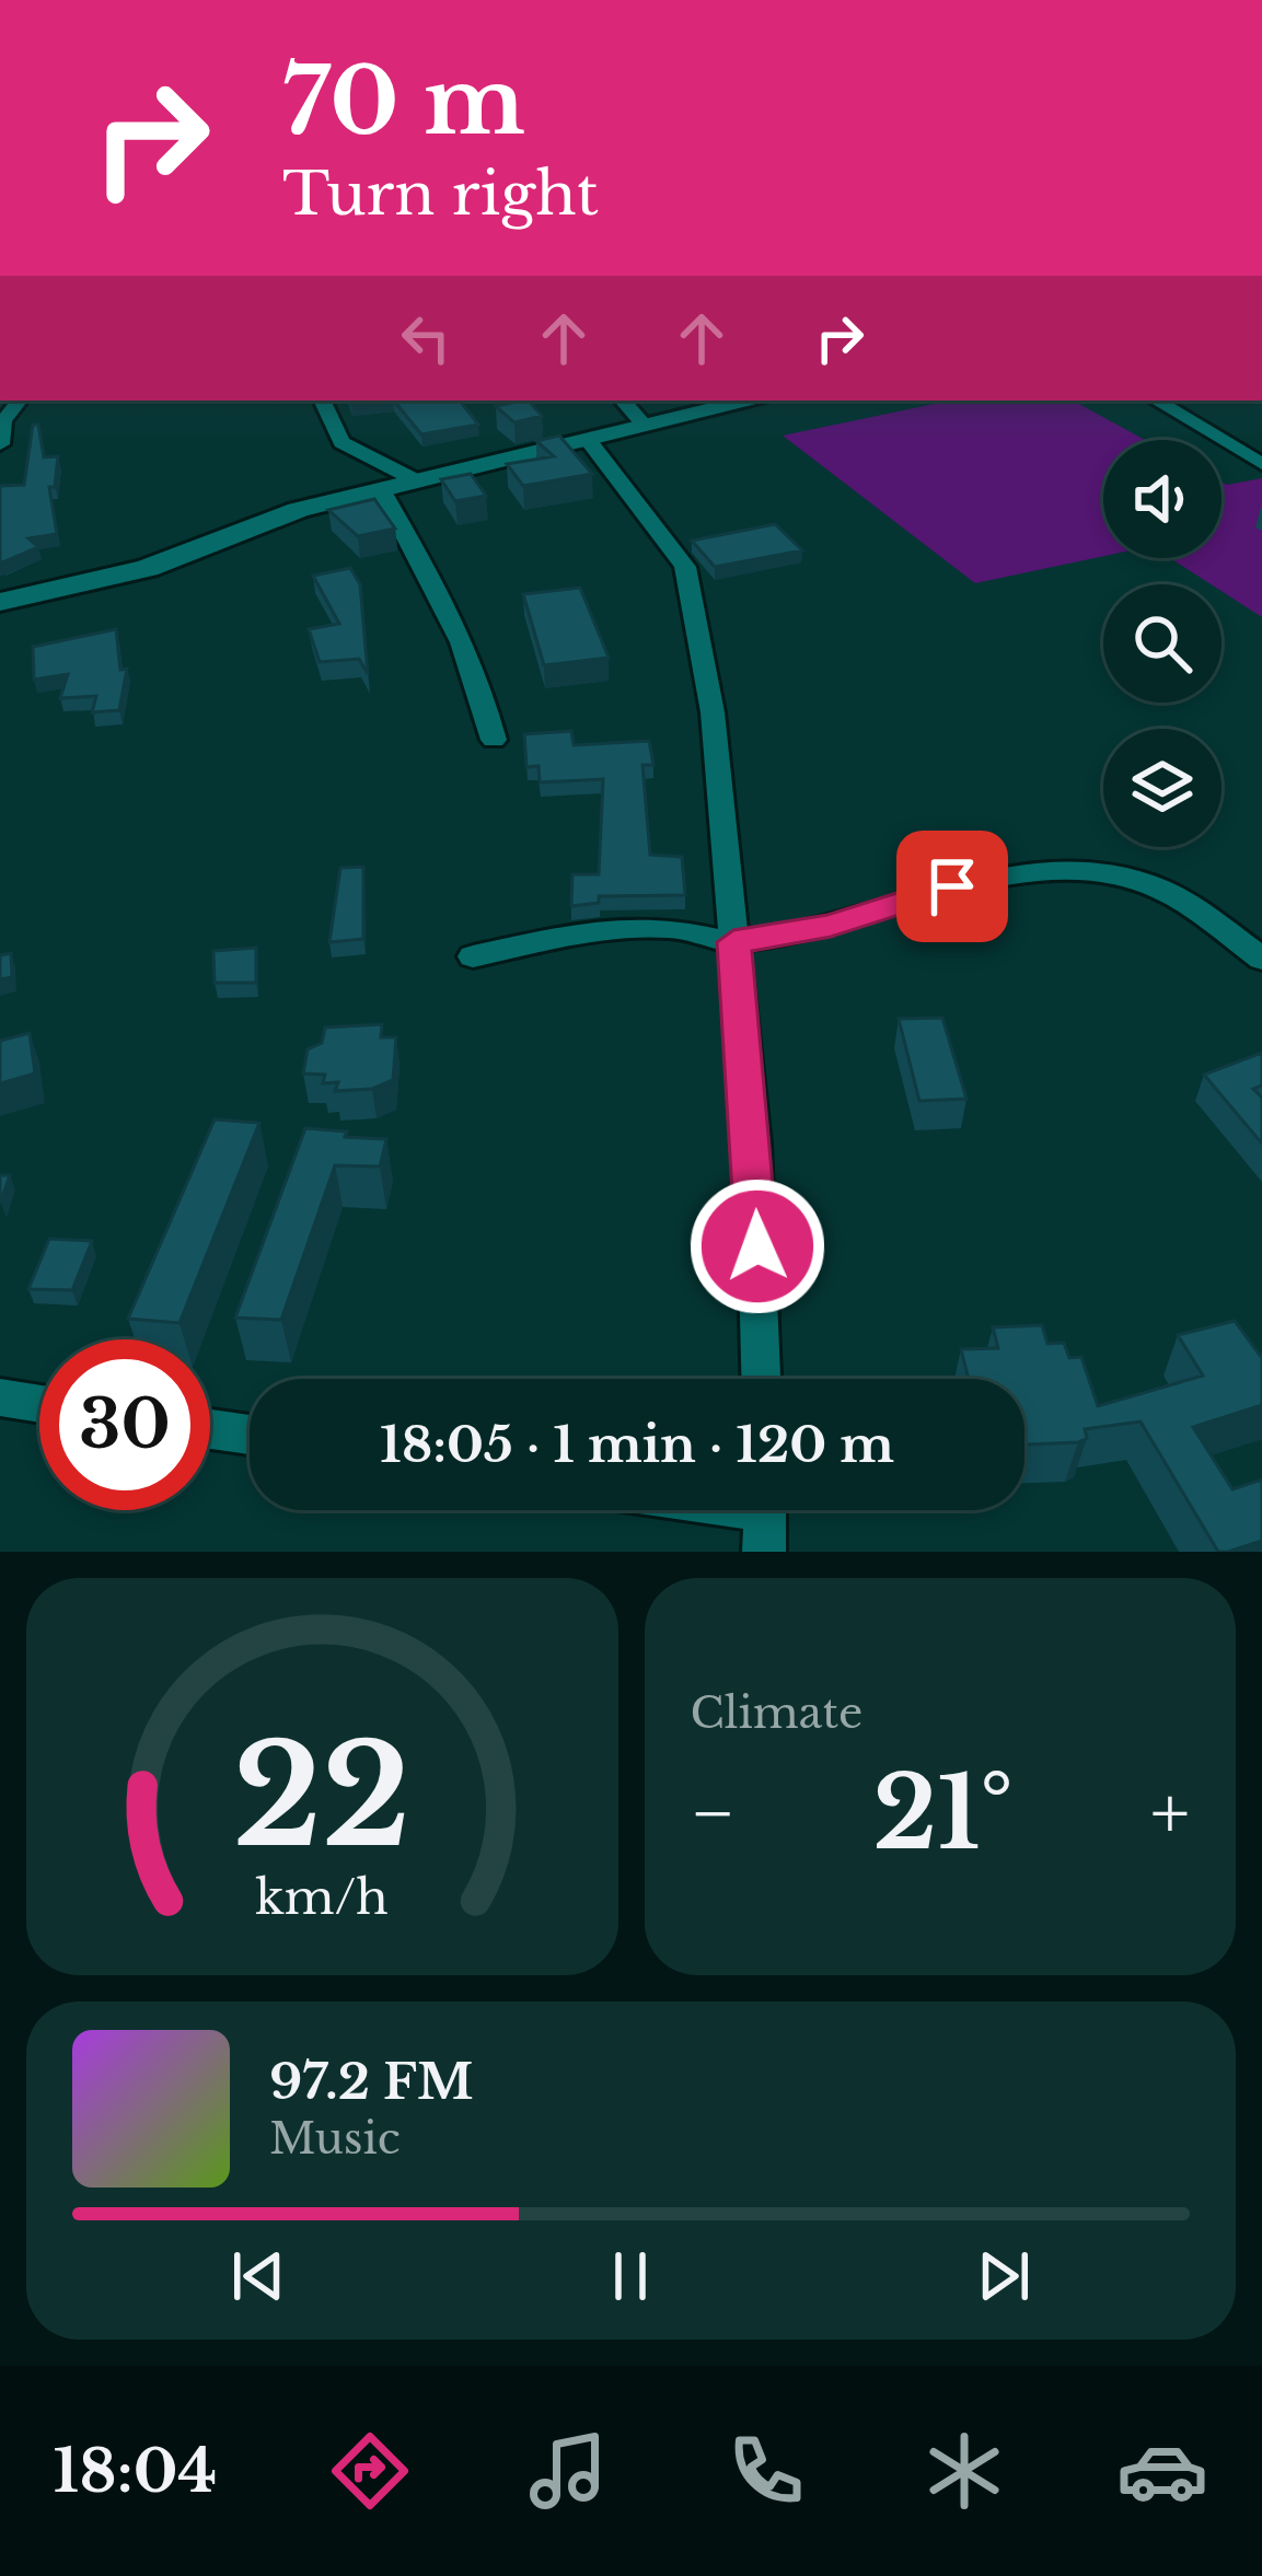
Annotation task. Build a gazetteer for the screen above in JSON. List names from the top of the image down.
{
  "page": {
    "turn": ["70 m", "Turn right"],
    "limit": "30",
    "trip": "18:05 · 1 min · 120 m",
    "tile": "Climate",
    "heat": ["−", "21°", "+"],
    "song": ["97.2 FM", "Music"],
    "tabs": "18:04",
    "gauge": ["22", "km/h"]
  }
}
